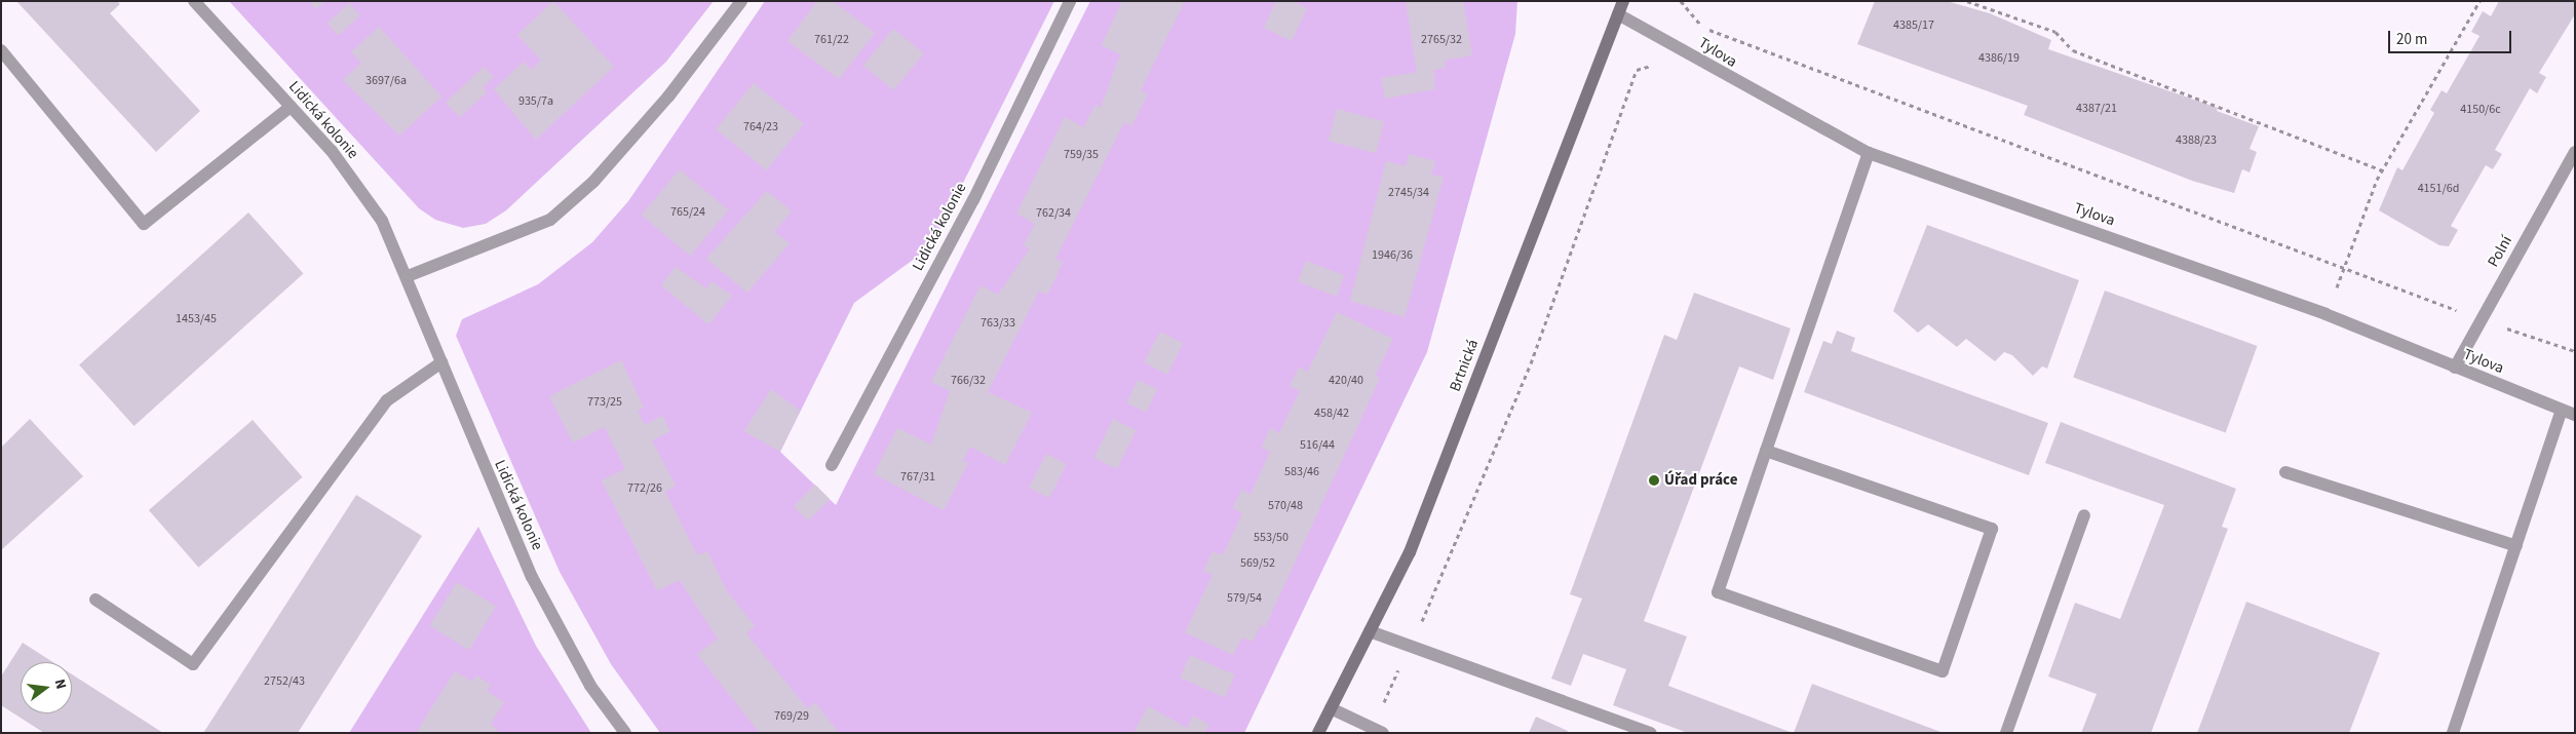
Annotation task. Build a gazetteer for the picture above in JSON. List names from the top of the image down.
{
  "streets": {
    "main road": ["Brtnická"],
    "street": ["Tylova", "Lidická kolonie", "Polní"]
  },
  "crossings": [
    ["Tylova", "Polní"],
    ["Tylova", "Brtnická"]
  ],
  "places": ["Úřad práce"],
  "house_numbers": [
    "4385/17",
    "761/22",
    "2765/32",
    "4386/19",
    "3697/6a",
    "935/7a",
    "4387/21",
    "4150/6c",
    "764/23",
    "4388/23",
    "759/35",
    "4151/6d",
    "2745/34",
    "765/24",
    "762/34",
    "1946/36",
    "1453/45",
    "763/33",
    "766/32",
    "420/40",
    "773/25",
    "458/42",
    "516/44",
    "583/46",
    "767/31",
    "772/26",
    "570/48",
    "553/50",
    "569/52",
    "579/54",
    "2752/43",
    "769/29"
  ],
  "scale_bar": "20 m",
  "north": "right"
}
